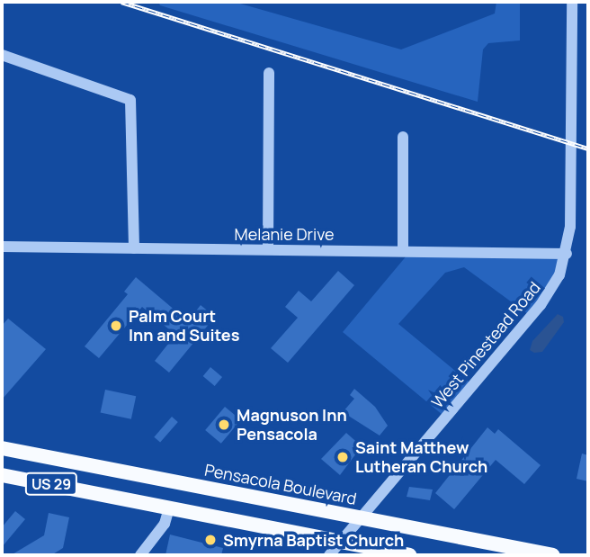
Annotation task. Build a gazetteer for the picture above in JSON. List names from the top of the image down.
{
  "streets": {
    "main road": ["US 29", "Pensacola Boulevard"],
    "street": ["Melanie Drive", "West Pinestead Road"]
  },
  "crossings": [
    ["Melanie Drive", "West Pinestead Road"],
    ["West Pinestead Road", "US 29"],
    ["West Pinestead Road", "Pensacola Boulevard"]
  ],
  "places": [
    "Palm Court Inn and Suites",
    "Magnuson Inn Pensacola",
    "Saint Matthew Lutheran Church",
    "Smyrna Baptist Church"
  ]
}
